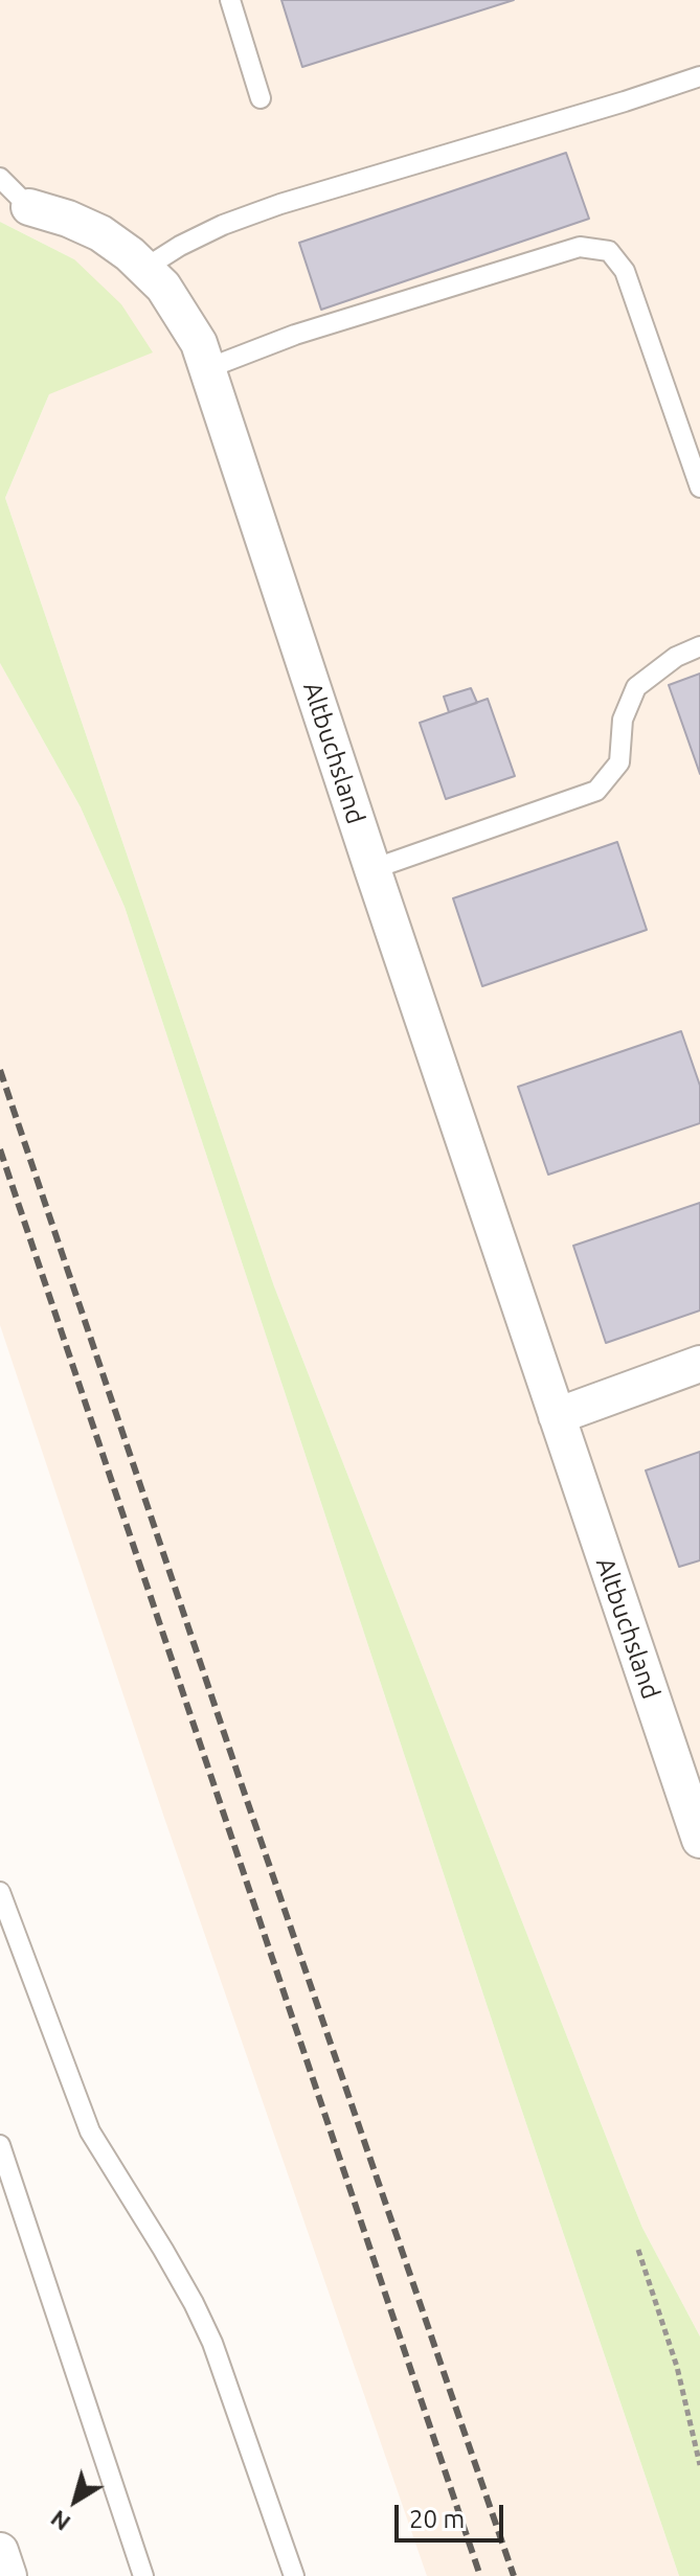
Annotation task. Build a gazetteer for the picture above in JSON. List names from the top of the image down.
{
  "streets": {
    "street": ["Altbuchsland"]
  },
  "scale_bar": "20 m",
  "north": "bottom left"
}
